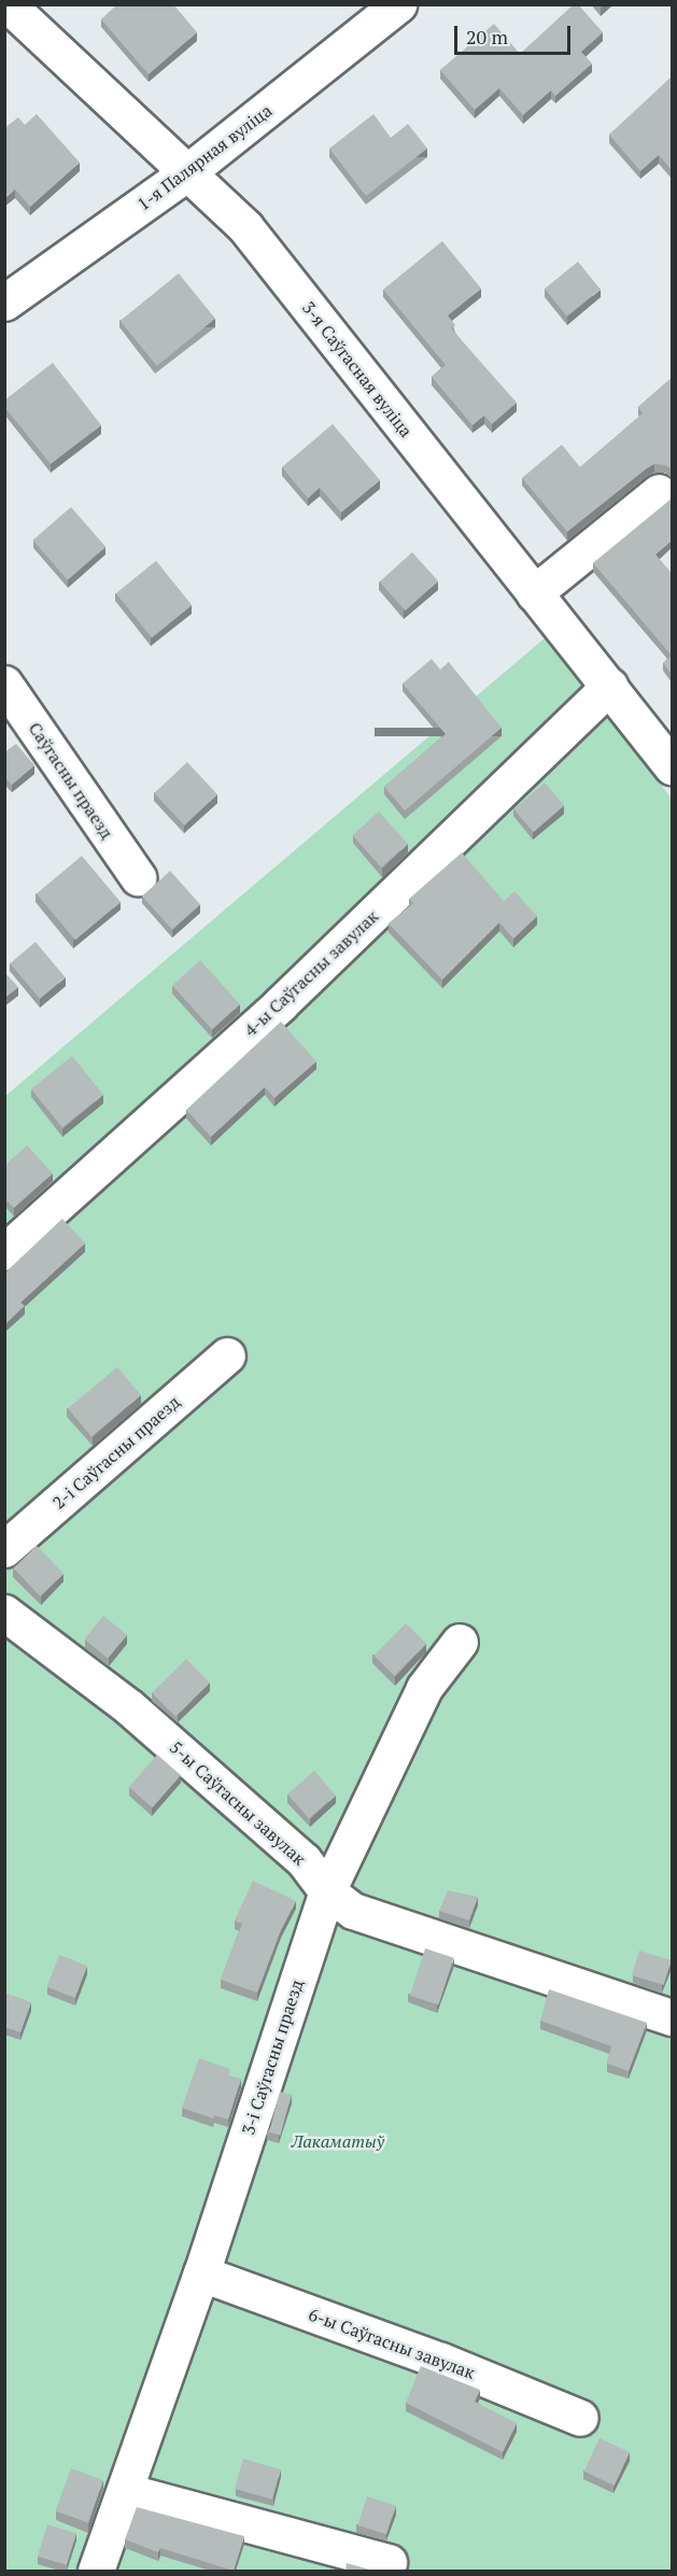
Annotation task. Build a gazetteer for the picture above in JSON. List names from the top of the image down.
{
  "streets": {
    "street": [
      "1-я Палярная вуліца",
      "3-я Саўгасная вуліца",
      "Саўгасны праезд",
      "4-ы Саўгасны завулак",
      "2-і Саўгасны праезд",
      "5-ы Саўгасны завулак",
      "3-і Саўгасны праезд",
      "6-ы Саўгасны завулак"
    ]
  },
  "crossings": [
    ["1-я Палярная вуліца", "3-я Саўгасная вуліца"],
    ["3-я Саўгасная вуліца", "4-ы Саўгасны завулак"],
    ["5-ы Саўгасны завулак", "3-і Саўгасны праезд"],
    ["3-і Саўгасны праезд", "6-ы Саўгасны завулак"]
  ],
  "parks": ["Лакаматыў"],
  "scale_bar": "20 m"
}
